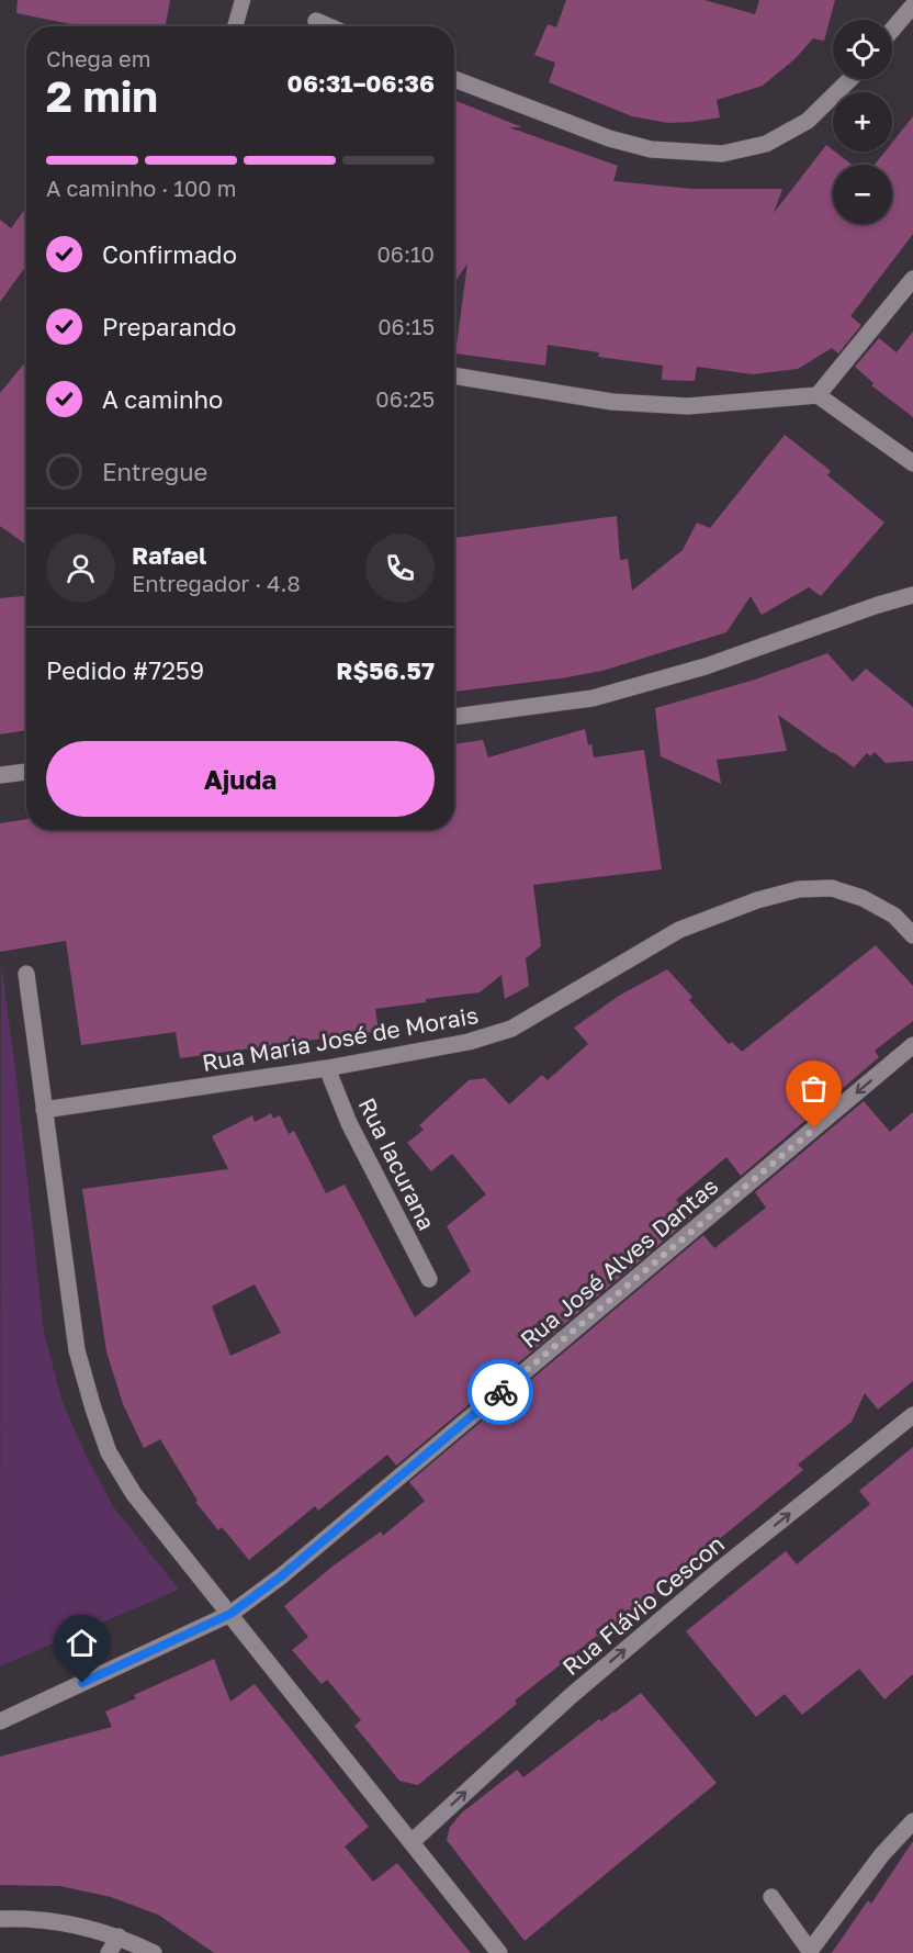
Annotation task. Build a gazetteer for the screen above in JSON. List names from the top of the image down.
{
  "streets": {
    "street": [
      "Rua Maria José de Morais",
      "Rua Iacurana",
      "Rua José Alves Dantas",
      "Rua Flávio Cescon"
    ]
  },
  "crossings": [
    ["Rua Maria José de Morais", "Rua Iacurana"]
  ],
  "one_way": ["Rua José Alves Dantas", "Rua Flávio Cescon"],
  "page": {
    "map_buttons": ["+", "−"],
    "heading": ["2 min", "Chega em", "06:31–06:36"],
    "panel": [
      "Rafael",
      "Entregador · 4.8",
      "Pedido #7259",
      "R$56.57"
    ],
    "bar": "A caminho · 100 m",
    "list": [
      ["Confirmado", "06:10"],
      ["Preparando", "06:15"],
      ["A caminho", "06:25"],
      "Entregue"
    ],
    "buttons": "Ajuda"
  }
}
